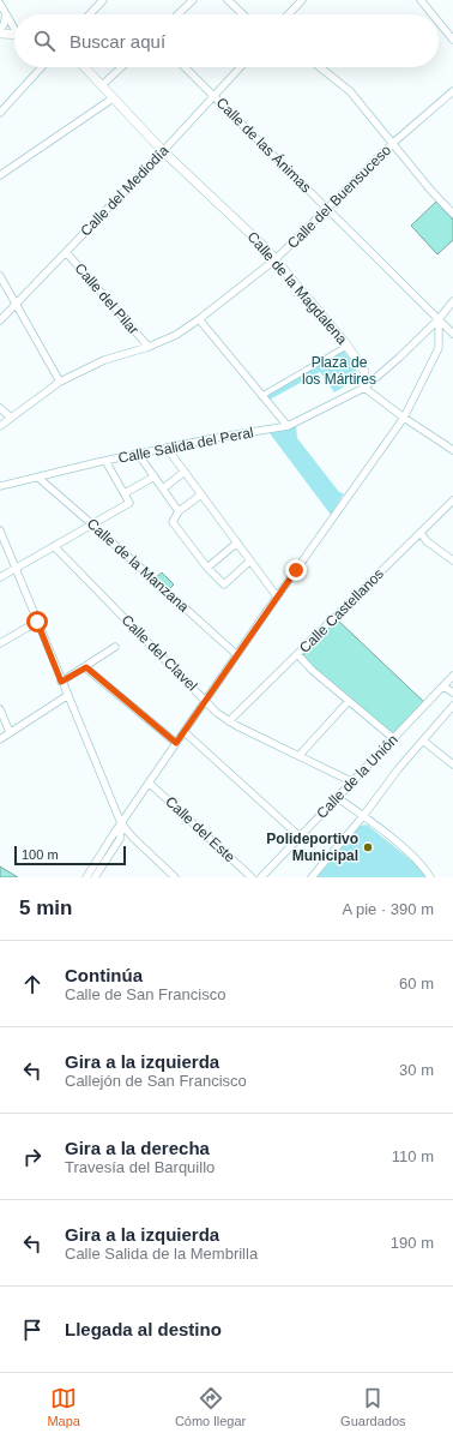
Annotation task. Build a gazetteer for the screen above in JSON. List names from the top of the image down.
{
  "streets": {
    "street": [
      "Calle de las Ánimas",
      "Calle del Mediodía",
      "Calle del Buensuceso",
      "Calle de la Magdalena",
      "Calle del Pilar",
      "Calle Salida del Peral",
      "Calle de la Manzana",
      "Calle Castellanos",
      "Calle del Clavel",
      "Calle de la Unión",
      "Calle del Este"
    ]
  },
  "crossings": [
    ["Calle de las Ánimas", "Calle del Mediodía"],
    ["Calle de las Ánimas", "Calle del Buensuceso"],
    ["Calle de las Ánimas", "Calle Salida del Peral"],
    ["Calle del Mediodía", "Calle de la Magdalena"],
    ["Calle del Mediodía", "Calle del Pilar"],
    ["Calle del Buensuceso", "Calle de la Magdalena"],
    ["Calle del Buensuceso", "Calle del Pilar"],
    ["Calle de la Magdalena", "Calle Salida del Peral"],
    ["Calle Salida del Peral", "Calle de la Manzana"],
    ["Calle Castellanos", "Calle del Clavel"],
    ["Calle del Clavel", "Calle de la Unión"]
  ],
  "parks": ["Plaza de los Mártires"],
  "places": ["Polideportivo Municipal"],
  "scale_bar": "100 m",
  "page": {
    "search": "Buscar aquí",
    "scale": "100 m",
    "heading": ["5 min", "A pie · 390 m"],
    "list": [
      ["Continúa", "Calle de San Francisco", "60 m"],
      ["Gira a la izquierda", "Callejón de San Francisco", "30 m"],
      ["Gira a la derecha", "Travesía del Barquillo", "110 m"],
      ["Gira a la izquierda", "Calle Salida de la Membrilla", "190 m"],
      "Llegada al destino"
    ],
    "nav": ["Mapa", "Cómo llegar", "Guardados"]
  }
}
